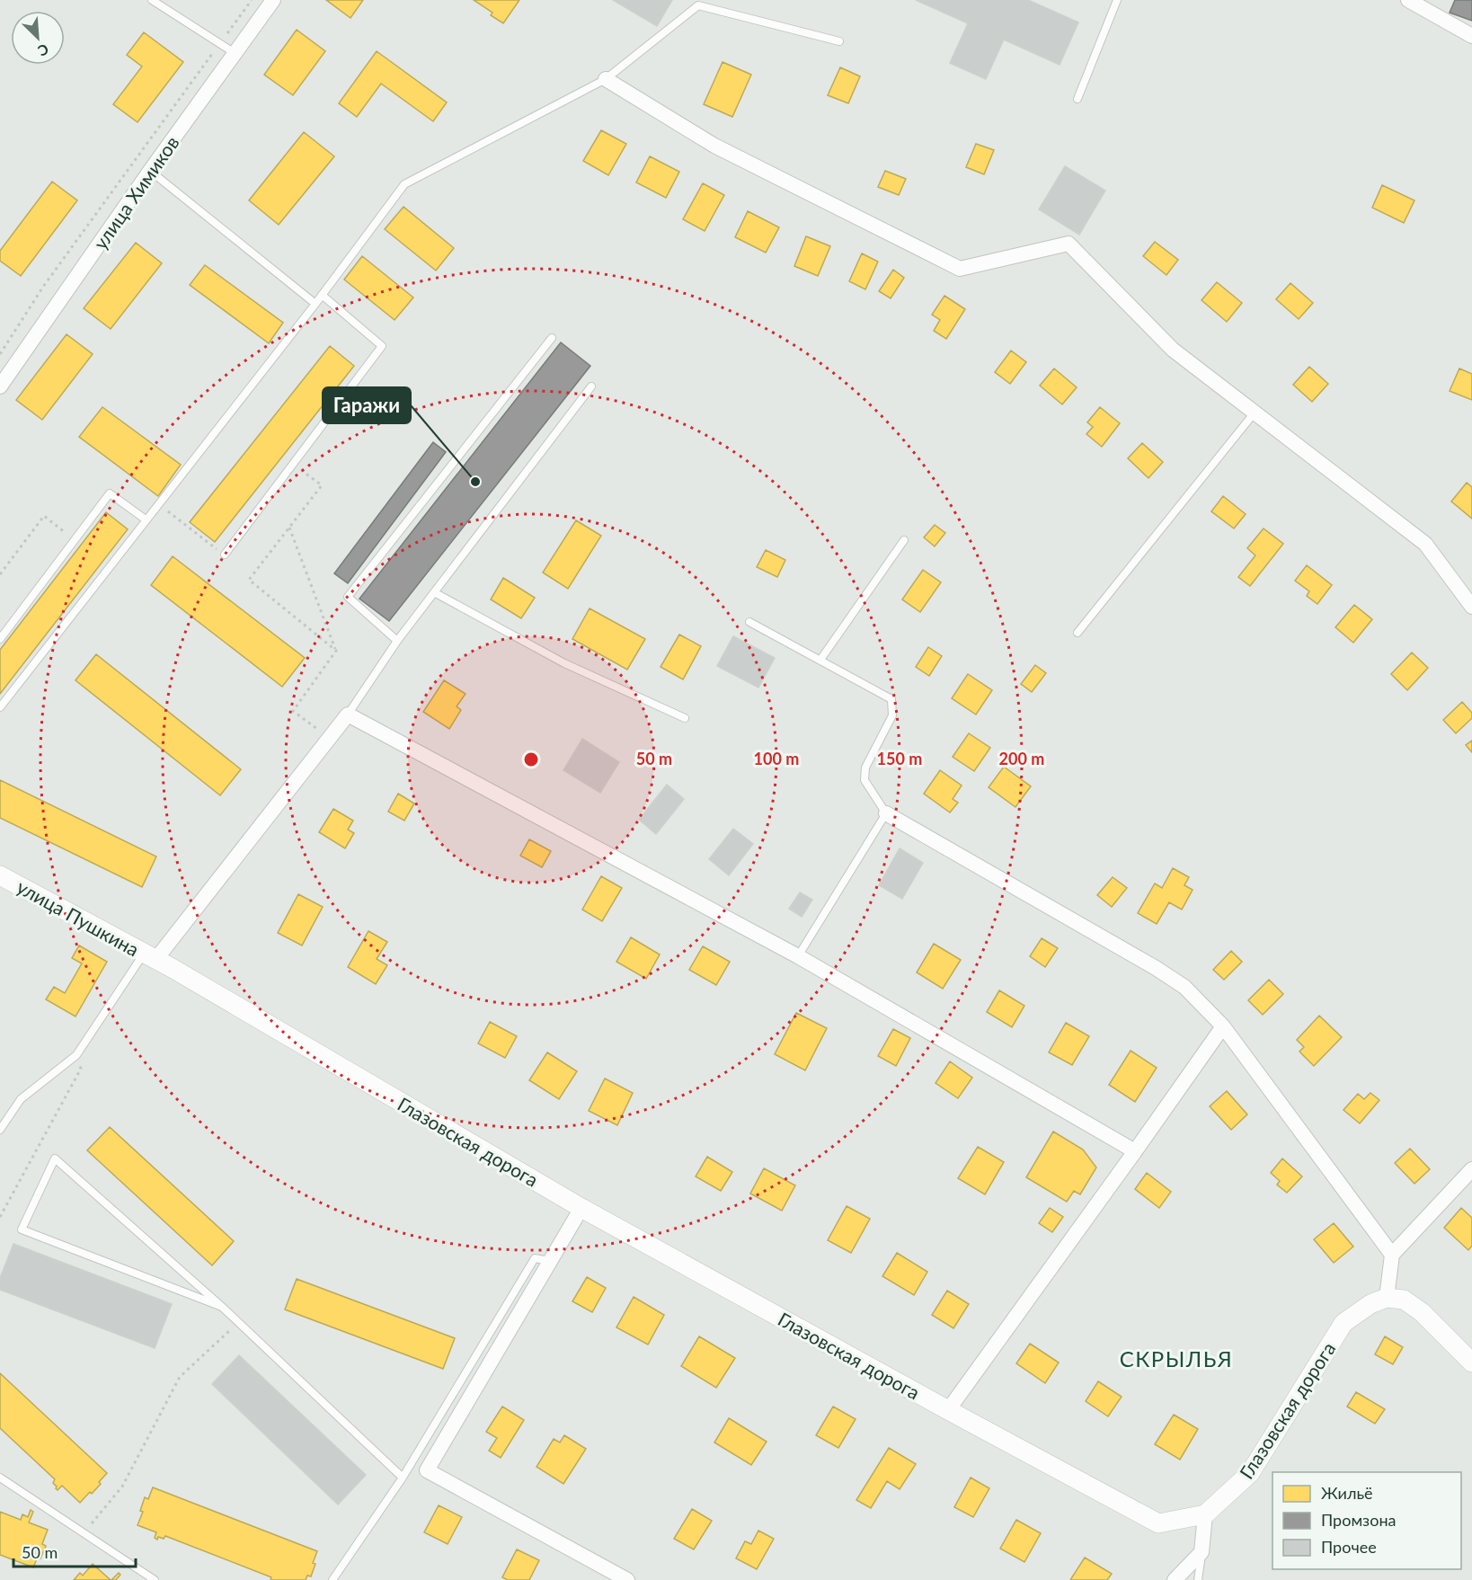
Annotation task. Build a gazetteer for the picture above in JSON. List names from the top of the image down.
{
  "streets": {
    "street": ["улица Химиков", "улица Пушкина", "Глазовская дорога"]
  },
  "crossings": [
    ["улица Пушкина", "Глазовская дорога"]
  ],
  "districts": ["СКРЫЛЬЯ"],
  "places": ["Гаражи"],
  "legend": ["Жильё", "Промзона", "Прочее"],
  "scale_bar": "50 m",
  "north": "bottom right",
  "rings": [
    "50 m",
    "100 m",
    "150 m",
    "200 m"
  ]
}
